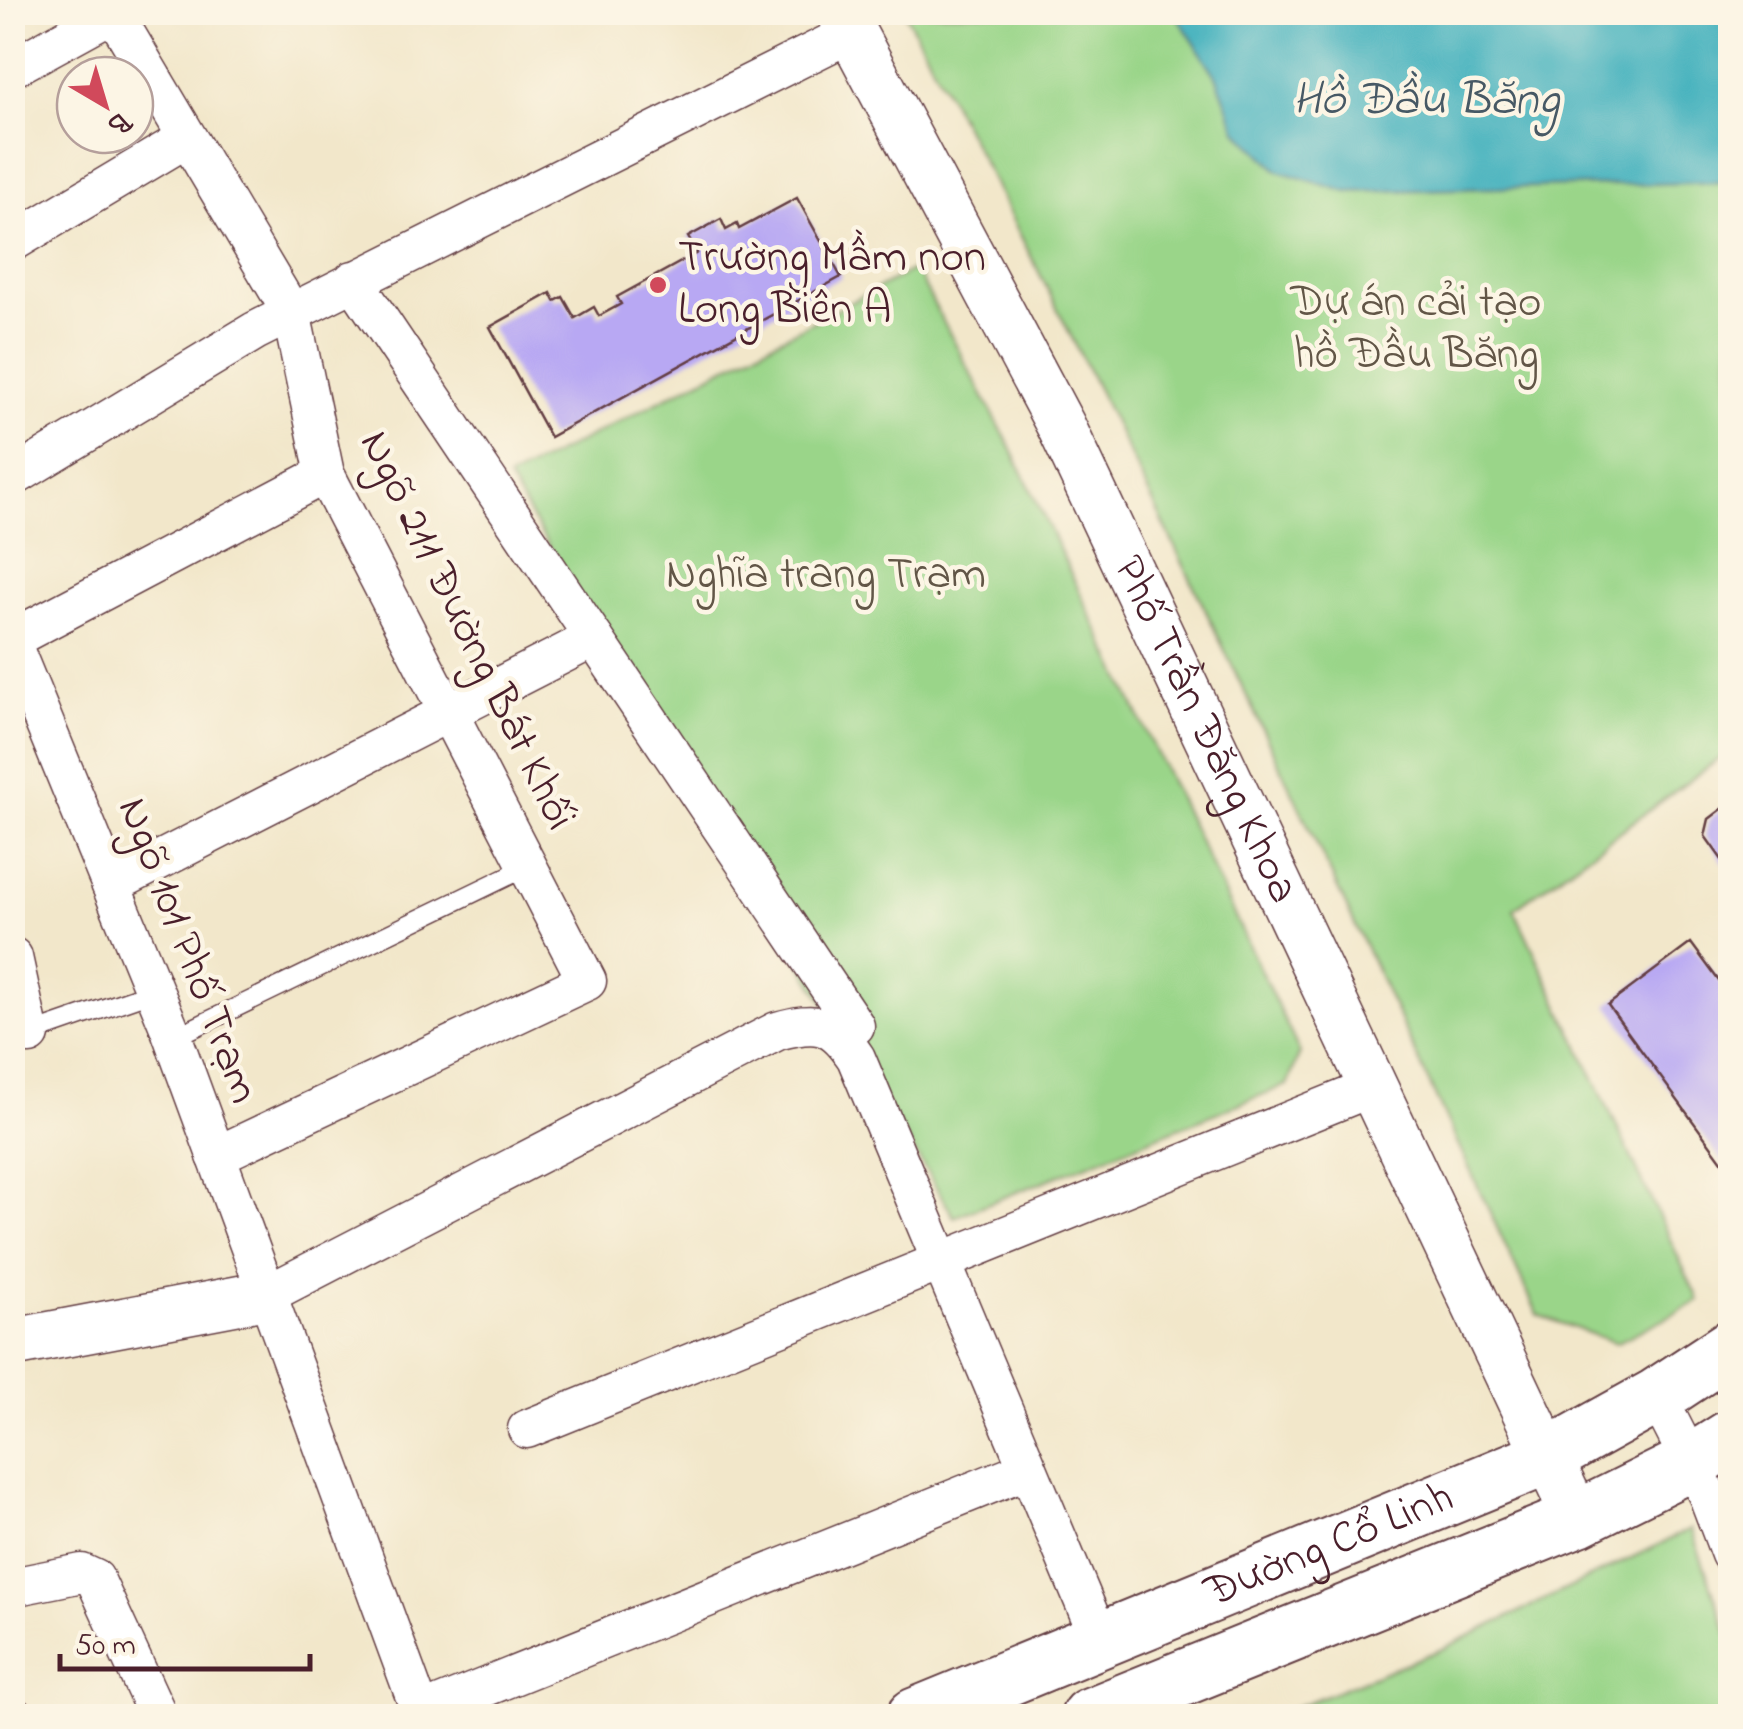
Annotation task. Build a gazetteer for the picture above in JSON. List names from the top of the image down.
{
  "streets": {
    "main road": ["Đường Cổ Linh"],
    "street": ["Ngõ 211 Đường Bát Khối", "Phố Trần Đăng Khoa", "Ngõ 101 Phố Trạm"]
  },
  "crossings": [
    ["Ngõ 211 Đường Bát Khối", "Ngõ 101 Phố Trạm"],
    ["Phố Trần Đăng Khoa", "Đường Cổ Linh"]
  ],
  "water": ["Hồ Đầu Băng"],
  "parks": ["Dự án cải tạo hồ Đầu Băng", "Nghĩa trang Trạm"],
  "places": ["Trường Mầm non Long Biên A"],
  "scale_bar": "50 m",
  "north": "bottom right"
}
